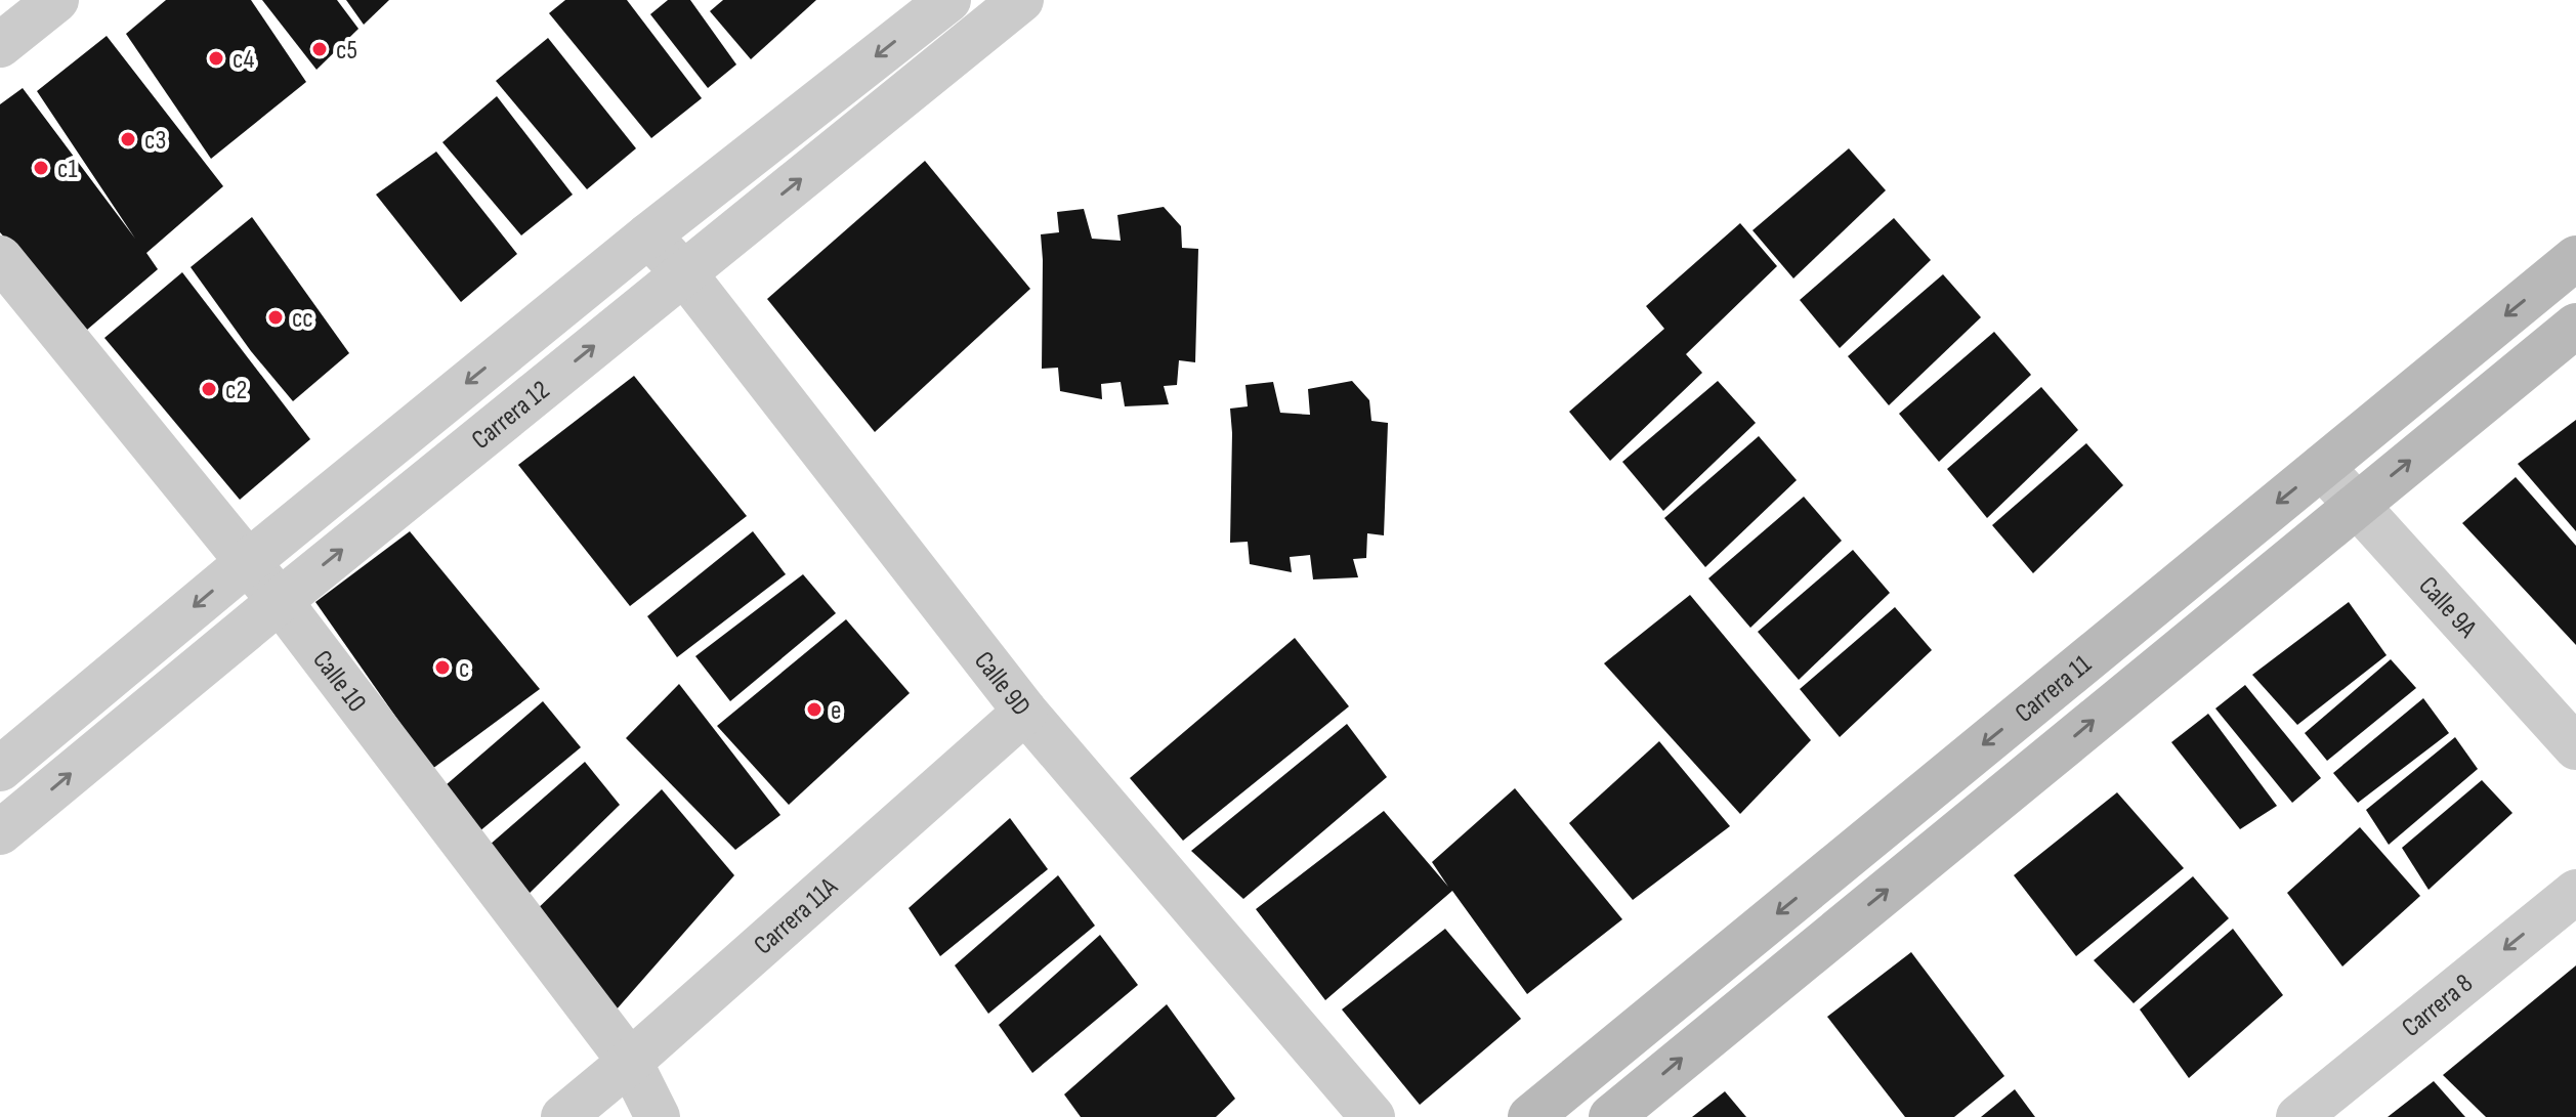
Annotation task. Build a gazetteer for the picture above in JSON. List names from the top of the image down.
{
  "streets": {
    "main road": ["Carrera 11"],
    "street": [
      "Carrera 12",
      "Calle 9A",
      "Calle 10",
      "Calle 9D",
      "Carrera 11A",
      "Carrera 8"
    ]
  },
  "crossings": [
    ["Carrera 12", "Calle 10"],
    ["Carrera 12", "Calle 9D"],
    ["Calle 9A", "Carrera 11"],
    ["Calle 10", "Carrera 11A"],
    ["Calle 9D", "Carrera 11A"]
  ],
  "one_way": ["Carrera 8"],
  "places": [
    "c5",
    "c4",
    "c3",
    "c1",
    "cc",
    "c2",
    "c",
    "e"
  ]
}
